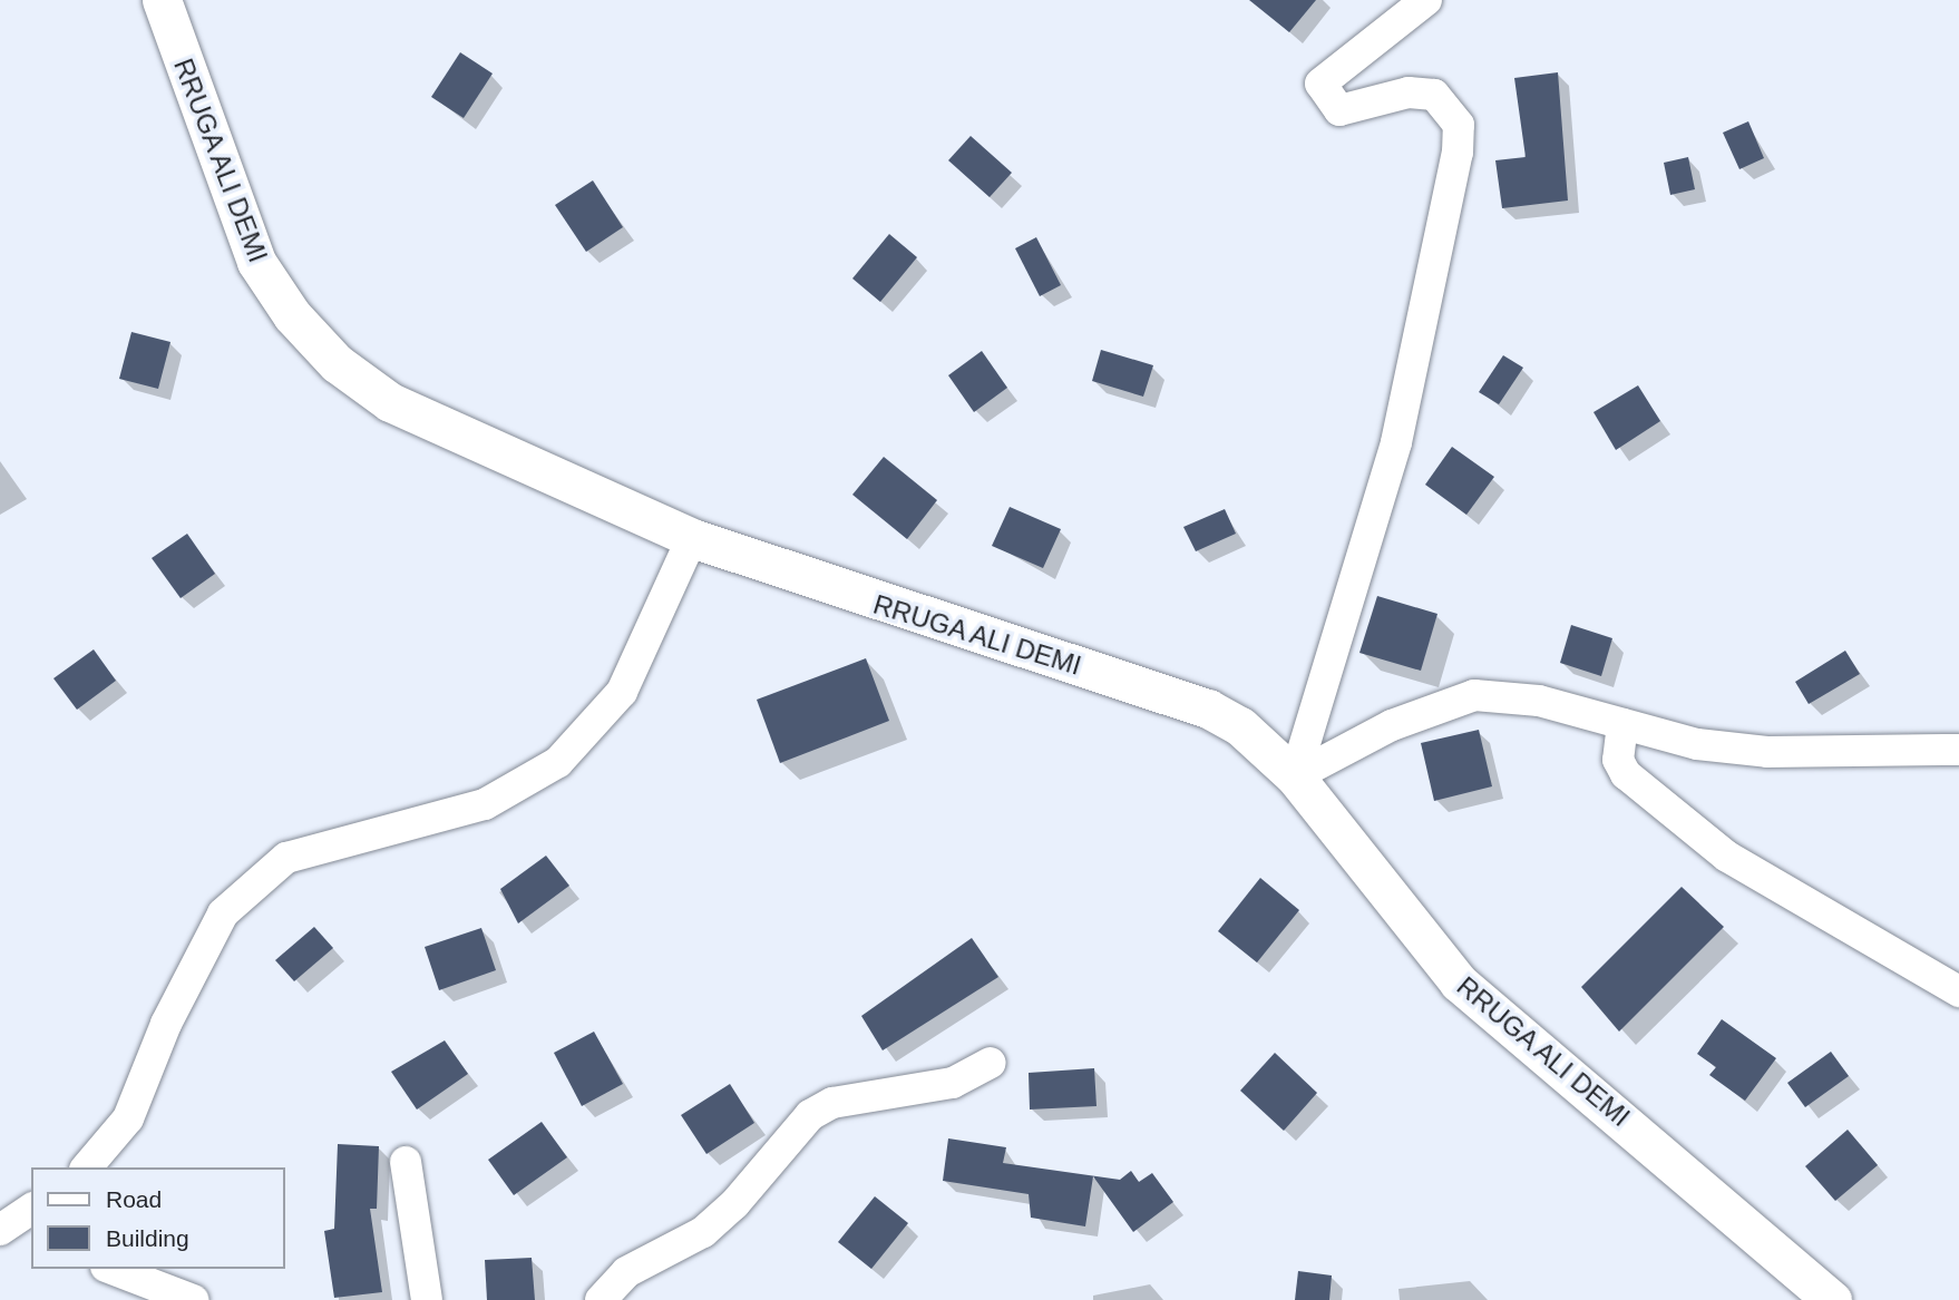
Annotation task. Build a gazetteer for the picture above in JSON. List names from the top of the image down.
{
  "streets": {
    "main road": ["RRUGA ALI DEMI"]
  },
  "legend": ["Road", "Building"]
}
